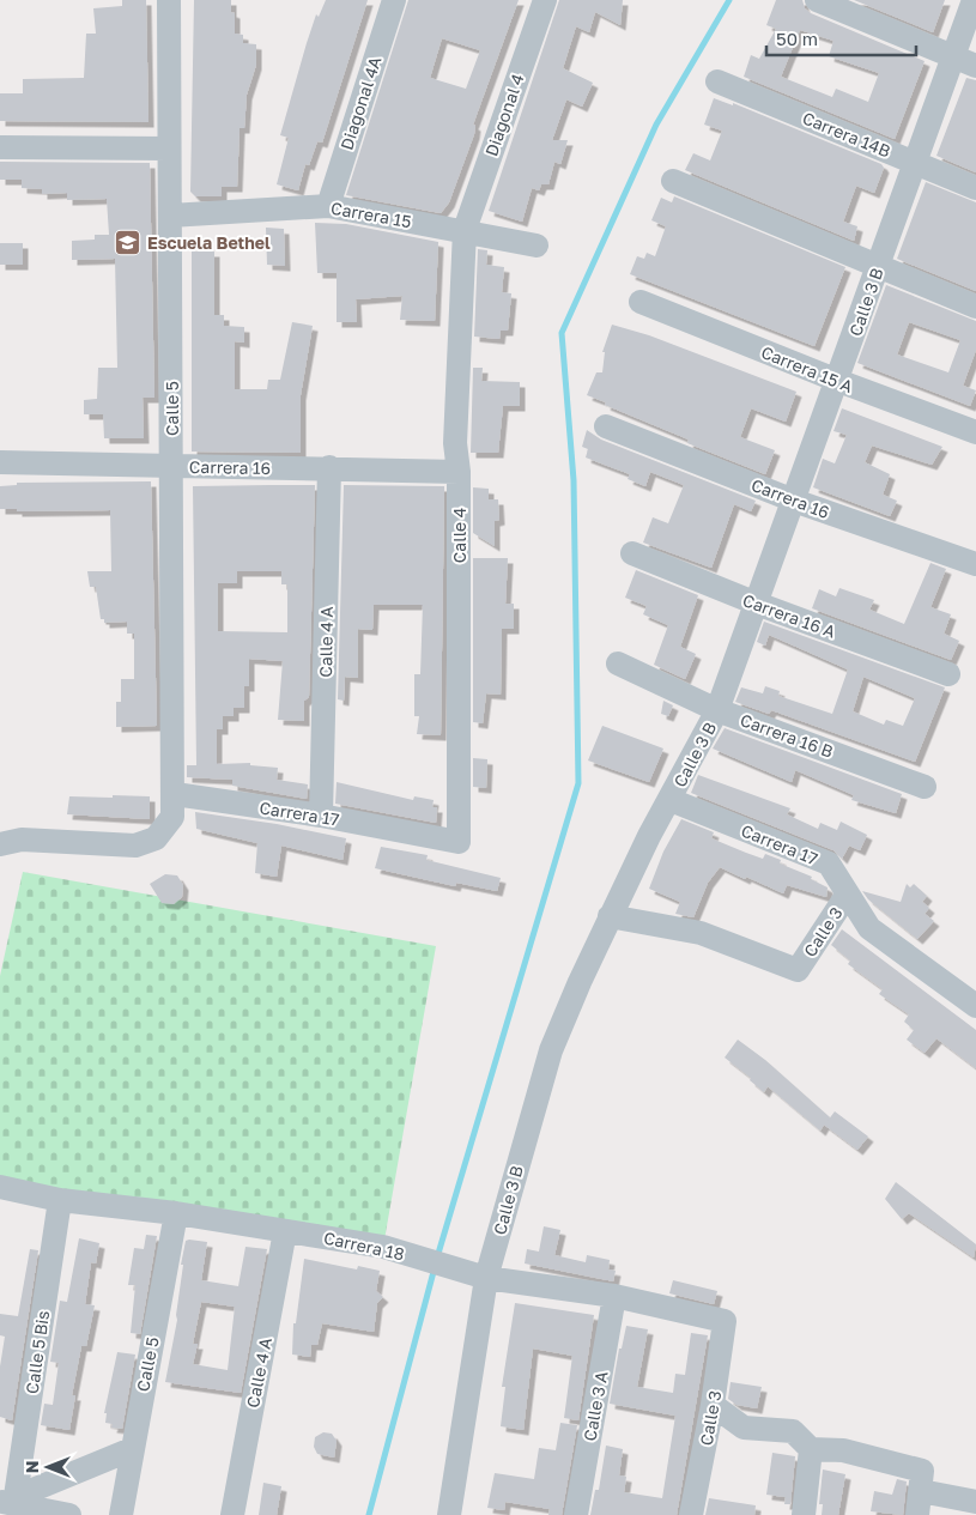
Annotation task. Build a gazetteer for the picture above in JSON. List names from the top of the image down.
{
  "streets": {
    "street": [
      "Diagonal 4A",
      "Diagonal 4",
      "Carrera 14B",
      "Carrera 15",
      "Calle 3 B",
      "Carrera 15 A",
      "Calle 5",
      "Carrera 16",
      "Calle 4",
      "Carrera 16 A",
      "Calle 4 A",
      "Carrera 16 B",
      "Carrera 17",
      "Calle 3",
      "Carrera 18",
      "Calle 5 Bis",
      "Calle 3 A"
    ]
  },
  "crossings": [
    ["Diagonal 4A", "Carrera 15"],
    ["Diagonal 4", "Carrera 15"],
    ["Diagonal 4", "Calle 4"],
    ["Carrera 14B", "Calle 3 B"],
    ["Carrera 15", "Calle 5"],
    ["Carrera 15", "Calle 4"],
    ["Calle 3 B", "Carrera 15 A"],
    ["Calle 3 B", "Carrera 16"],
    ["Calle 3 B", "Carrera 16 A"],
    ["Calle 3 B", "Carrera 16 B"],
    ["Calle 3 B", "Carrera 17"],
    ["Calle 3 B", "Calle 3"],
    ["Calle 3 B", "Carrera 18"],
    ["Calle 5", "Carrera 16"],
    ["Calle 5", "Carrera 17"],
    ["Calle 5", "Carrera 18"],
    ["Carrera 16", "Calle 4"],
    ["Carrera 16", "Calle 4 A"],
    ["Calle 4", "Carrera 17"],
    ["Calle 4 A", "Carrera 17"],
    ["Calle 4 A", "Carrera 18"],
    ["Carrera 17", "Calle 3"],
    ["Calle 3", "Carrera 18"],
    ["Carrera 18", "Calle 5 Bis"],
    ["Carrera 18", "Calle 3 A"]
  ],
  "places": {
    "school or university": ["Escuela Bethel"]
  },
  "scale_bar": "50 m",
  "north": "left"
}
